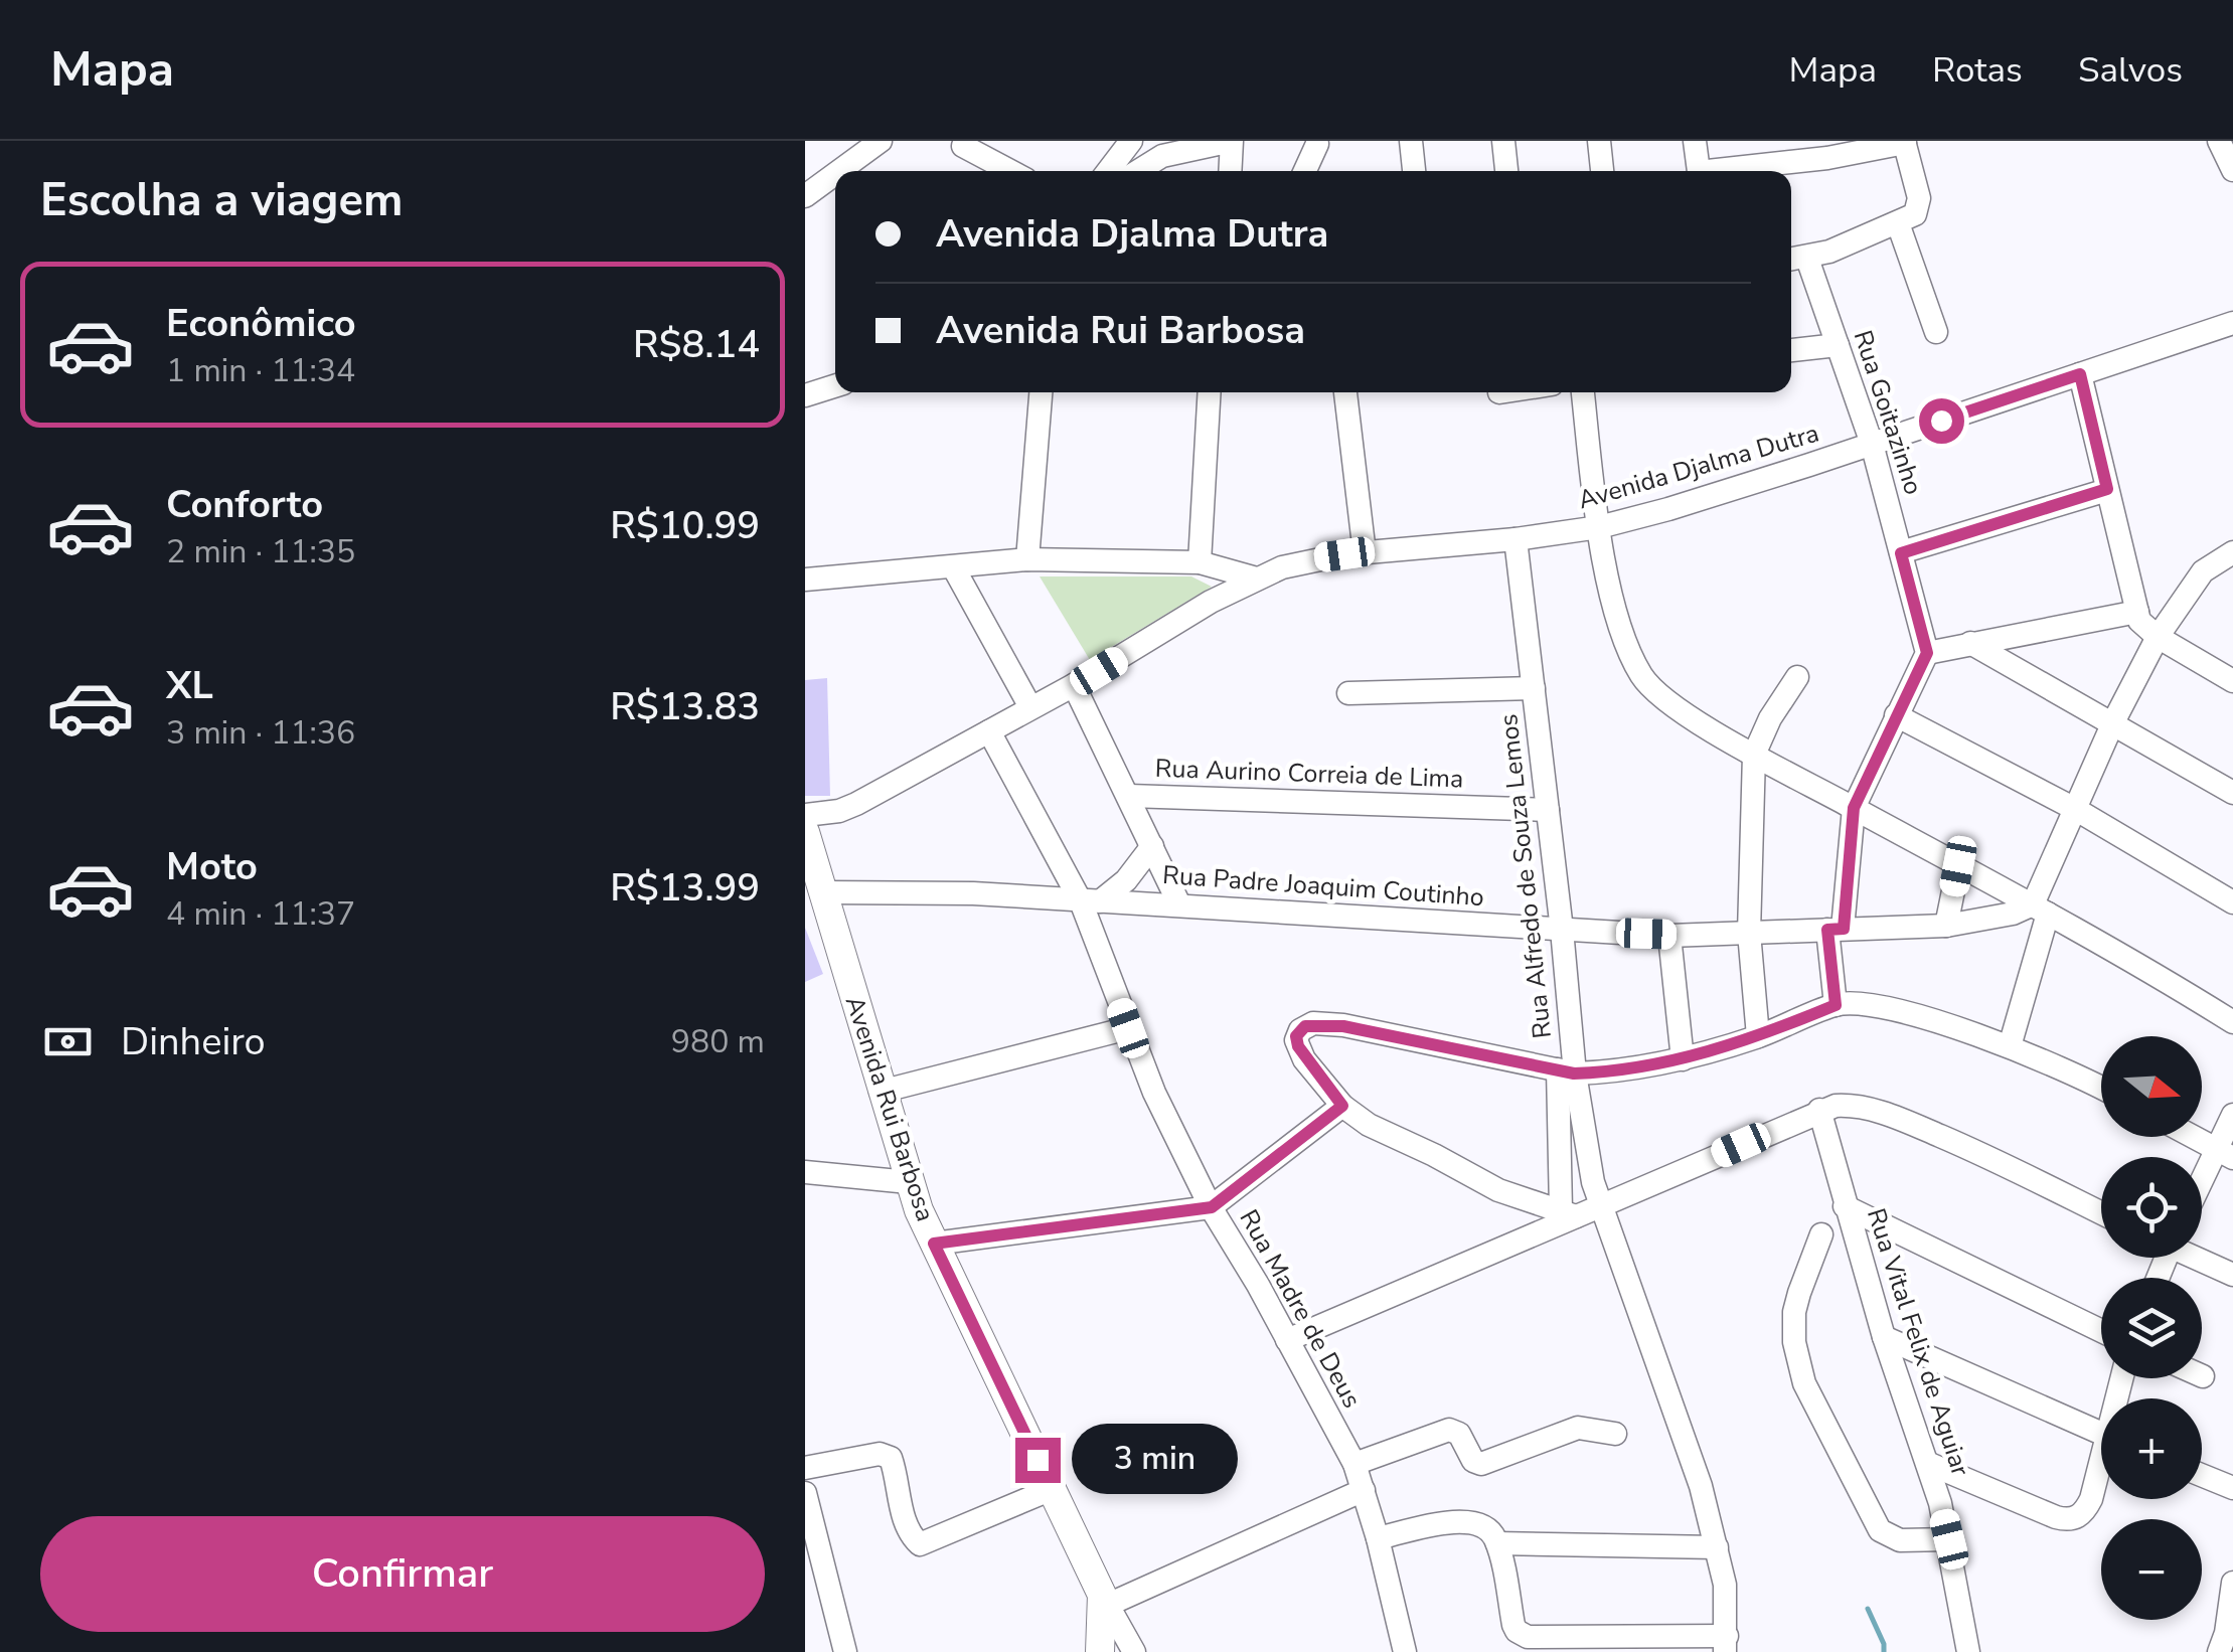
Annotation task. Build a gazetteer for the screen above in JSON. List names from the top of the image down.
{
  "streets": {
    "main road": ["Avenida Rui Barbosa"],
    "street": [
      "Rua Goitazinho",
      "Avenida Djalma Dutra",
      "Rua Aurino Correia de Lima",
      "Rua Alfredo de Souza Lemos",
      "Rua Padre Joaquim Coutinho",
      "Rua Madre de Deus",
      "Rua Vital Felix de Aguiar"
    ]
  },
  "crossings": [
    ["Rua Goitazinho", "Avenida Djalma Dutra"],
    ["Avenida Djalma Dutra", "Rua Alfredo de Souza Lemos"],
    ["Avenida Djalma Dutra", "Rua Madre de Deus"],
    ["Rua Aurino Correia de Lima", "Rua Alfredo de Souza Lemos"],
    ["Rua Alfredo de Souza Lemos", "Rua Padre Joaquim Coutinho"],
    ["Rua Padre Joaquim Coutinho", "Avenida Rui Barbosa"],
    ["Rua Padre Joaquim Coutinho", "Rua Madre de Deus"]
  ],
  "north": "right",
  "page": {
    "header": "Mapa",
    "nav": ["Mapa", "Rotas", "Salvos"],
    "heading": "Escolha a viagem",
    "banner": ["Avenida Djalma Dutra", "Avenida Rui Barbosa"],
    "list": [
      {
        "name": "Econômico",
        "note": "1 min · 11:34",
        "value": "R$8.14"
      },
      {
        "name": "Conforto",
        "note": "2 min · 11:35",
        "value": "R$10.99"
      },
      {
        "name": "XL",
        "note": "3 min · 11:36",
        "value": "R$13.83"
      },
      {
        "name": "Moto",
        "note": "4 min · 11:37",
        "value": "R$13.99"
      }
    ],
    "pay": ["Dinheiro", "980 m"],
    "map_buttons": ["+", "−"],
    "bubble": "3 min",
    "buttons": "Confirmar"
  }
}
